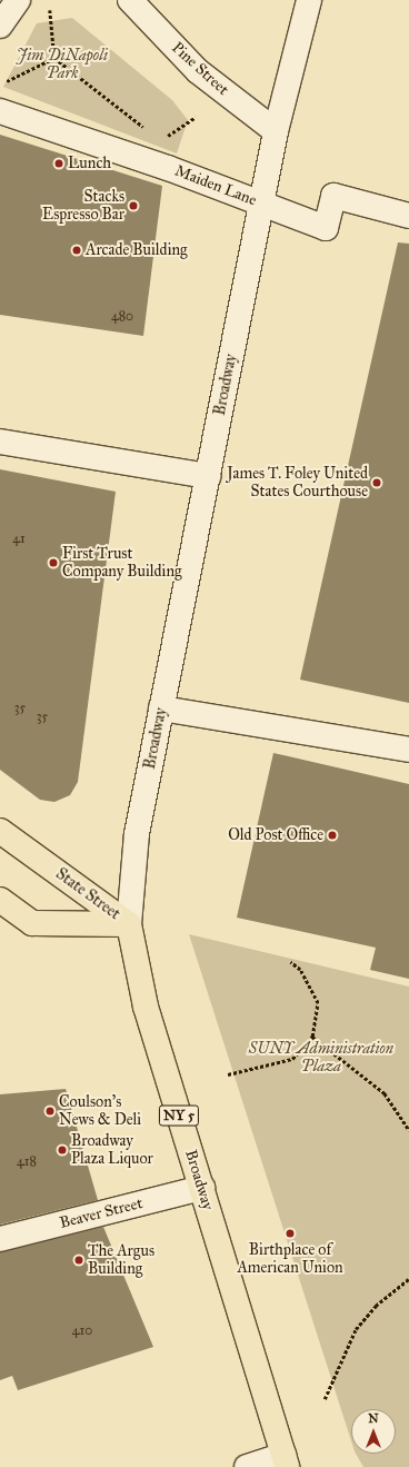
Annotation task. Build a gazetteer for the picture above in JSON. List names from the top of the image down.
{
  "streets": {
    "main road": ["Broadway", "State Street", "NY 5"],
    "street": ["Pine Street", "Maiden Lane", "Beaver Street"]
  },
  "crossings": [
    ["Pine Street", "Broadway"],
    ["Maiden Lane", "Broadway"],
    ["Broadway", "State Street"],
    ["Broadway", "Beaver Street"]
  ],
  "parks": ["Jim DiNapoli Park", "SUNY Administration Plaza"],
  "places": [
    "Lunch",
    "Stacks Espresso Bar",
    "Arcade Building",
    "James T. Foley United States Courthouse",
    "First Trust Company Building",
    "Old Post Office",
    "Coulson's News & Deli",
    "Broadway Plaza Liquor",
    "Birthplace of American Union",
    "The Argus Building"
  ],
  "house_numbers": [
    "480",
    "41",
    "35",
    "35",
    "418",
    "410"
  ],
  "north": "top"
}
